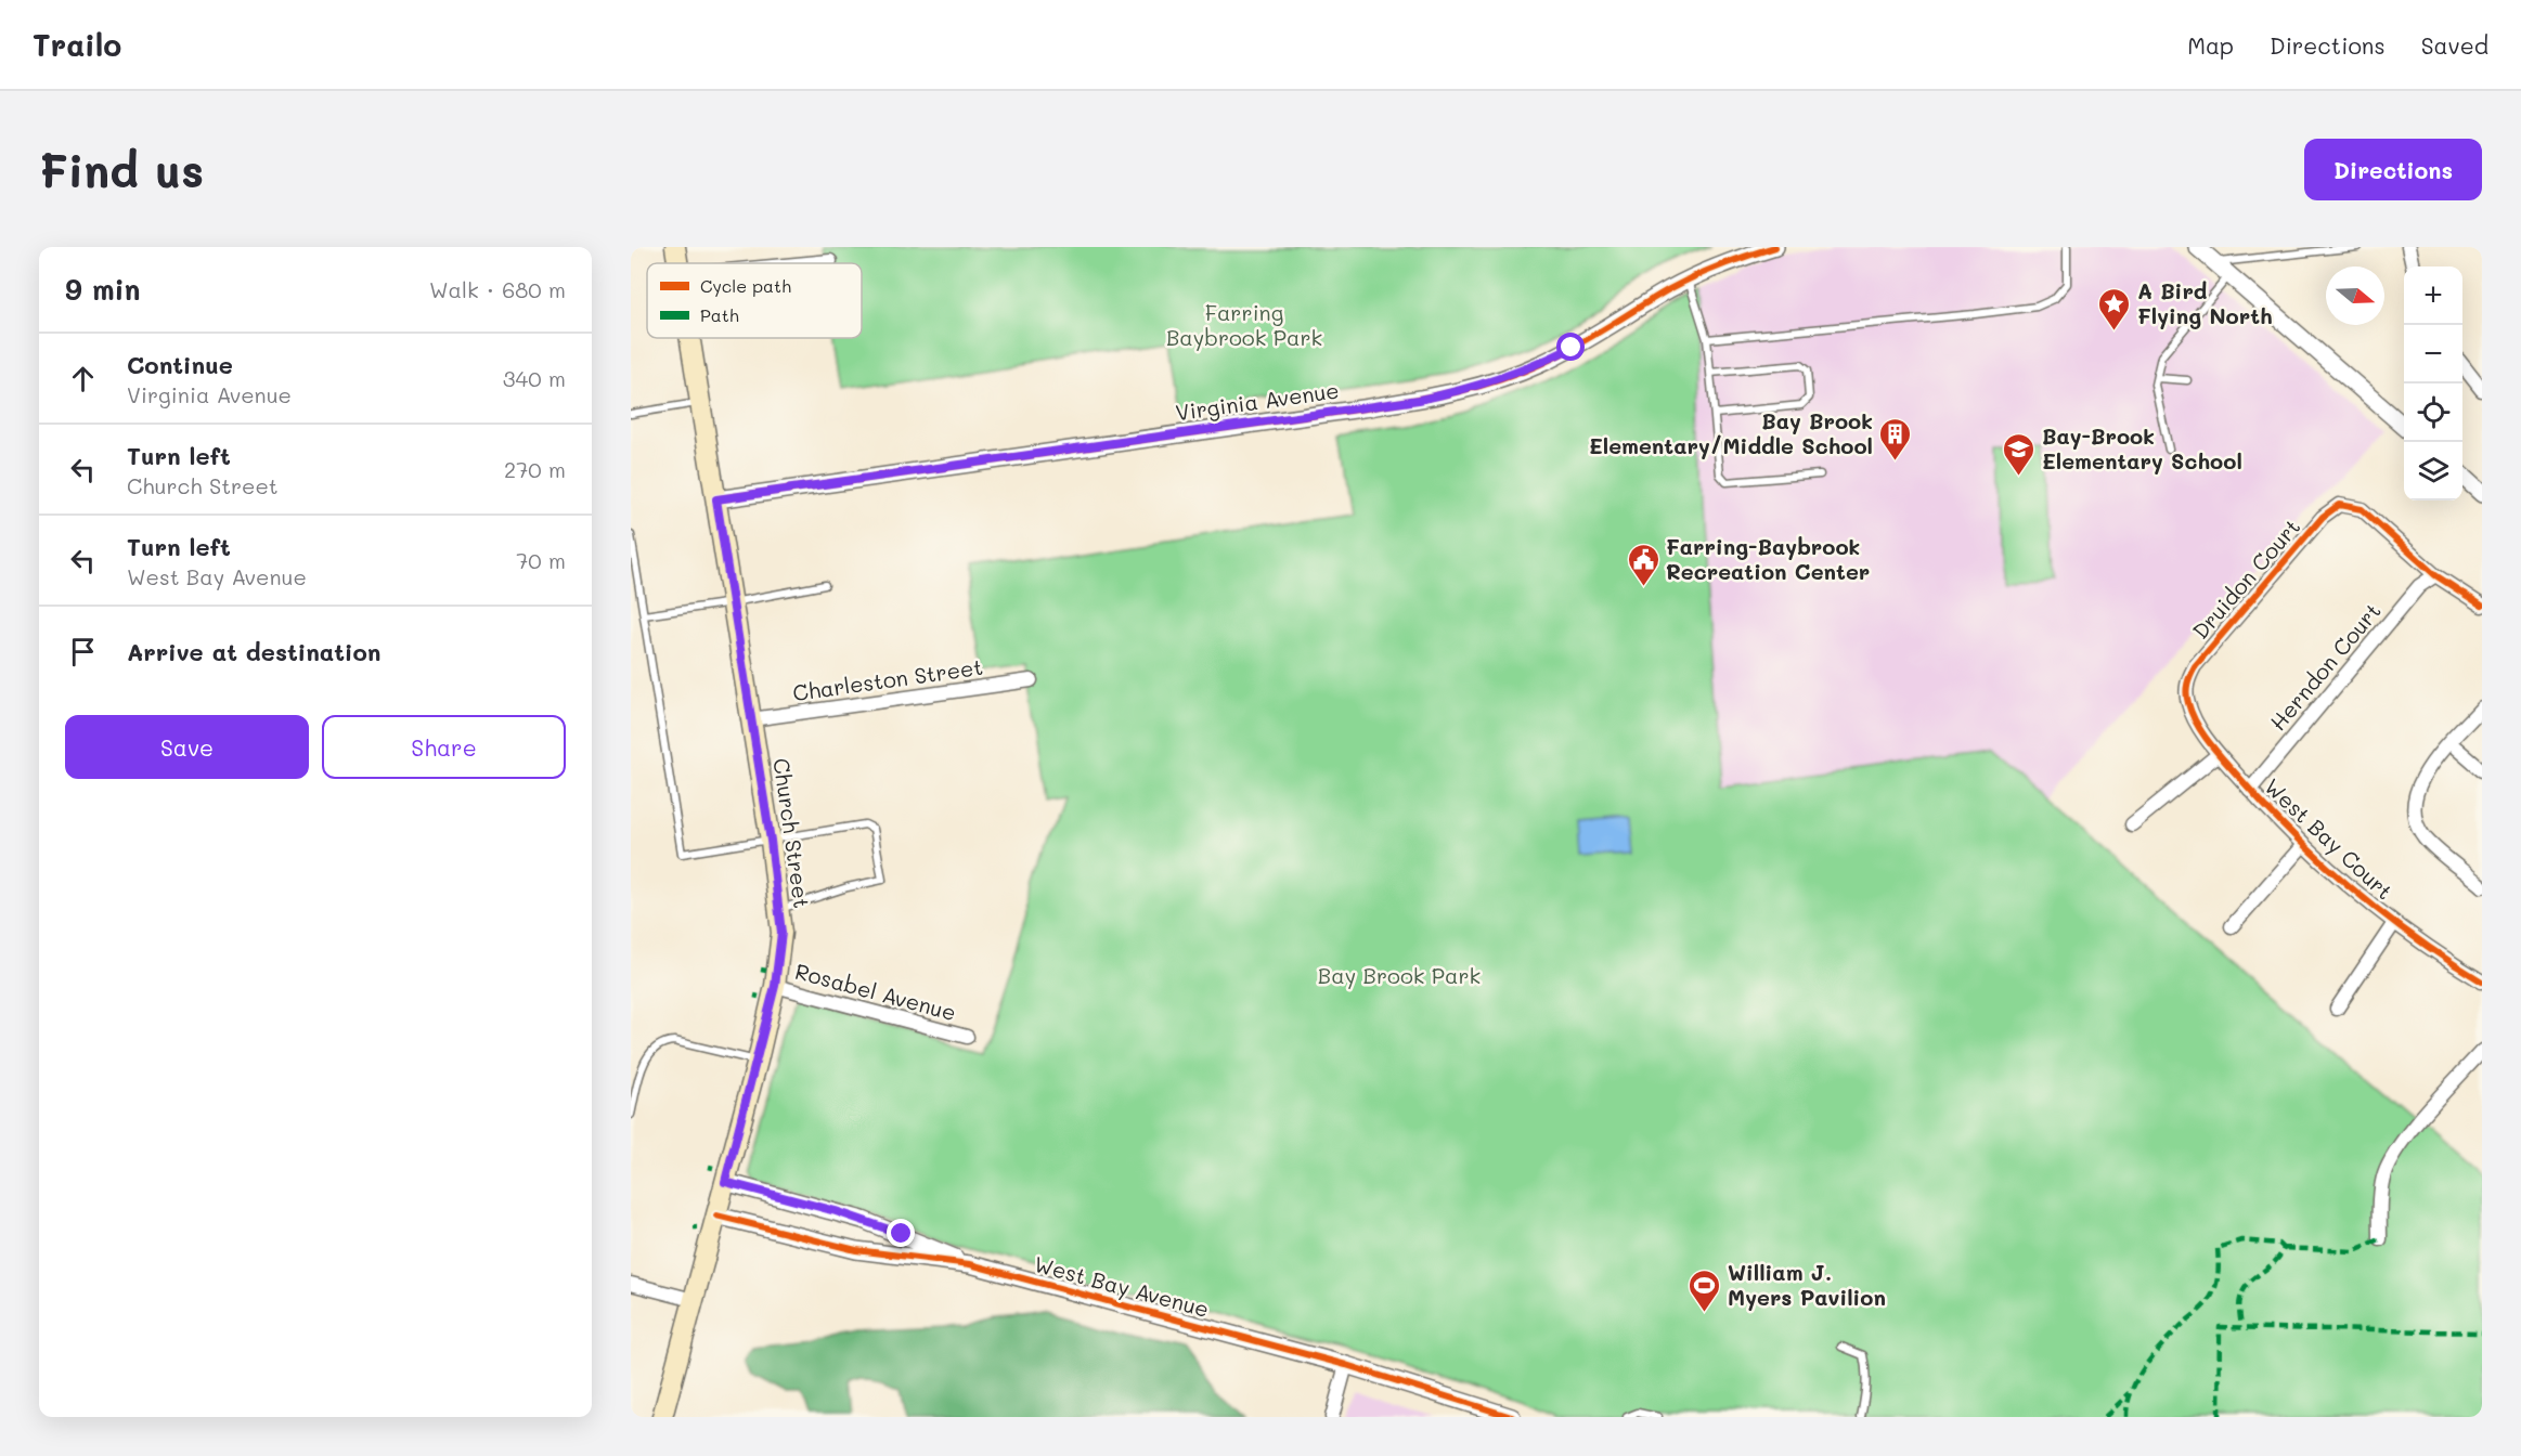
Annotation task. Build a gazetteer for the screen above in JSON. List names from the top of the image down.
{
  "streets": {
    "main road": ["Church Street"],
    "street": [
      "Virginia Avenue",
      "Druidon Court",
      "Herndon Court",
      "Charleston Street",
      "West Bay Court",
      "Rosabel Avenue",
      "West Bay Avenue"
    ]
  },
  "crossings": [
    ["Virginia Avenue", "Church Street"],
    ["Druidon Court", "Herndon Court"],
    ["Druidon Court", "West Bay Court"],
    ["Herndon Court", "West Bay Court"],
    ["Charleston Street", "Church Street"],
    ["Church Street", "Rosabel Avenue"],
    ["Church Street", "West Bay Avenue"]
  ],
  "parks": ["Farring Baybrook Park", "Bay Brook Park"],
  "places": {
    "place": ["A Bird Flying North"],
    "building": ["Bay Brook Elementary/Middle School"],
    "school or university": ["Bay-Brook Elementary School"],
    "public building": ["Farring-Baybrook Recreation Center"],
    "sports": ["William J. Myers Pavilion"]
  },
  "legend": ["Cycle path", "Path"],
  "north": "right",
  "page": {
    "header": "Trailo",
    "nav": ["Map", "Directions", "Saved"],
    "buttons": [
      "Directions",
      ["Save", "Share"]
    ],
    "title": "Find us",
    "heading": ["9 min", "Walk · 680 m"],
    "map_buttons": ["+", "−"],
    "list": [
      ["Continue", "Virginia Avenue", "340 m"],
      ["Turn left", "Church Street", "270 m"],
      ["Turn left", "West Bay Avenue", "70 m"],
      "Arrive at destination"
    ]
  }
}
